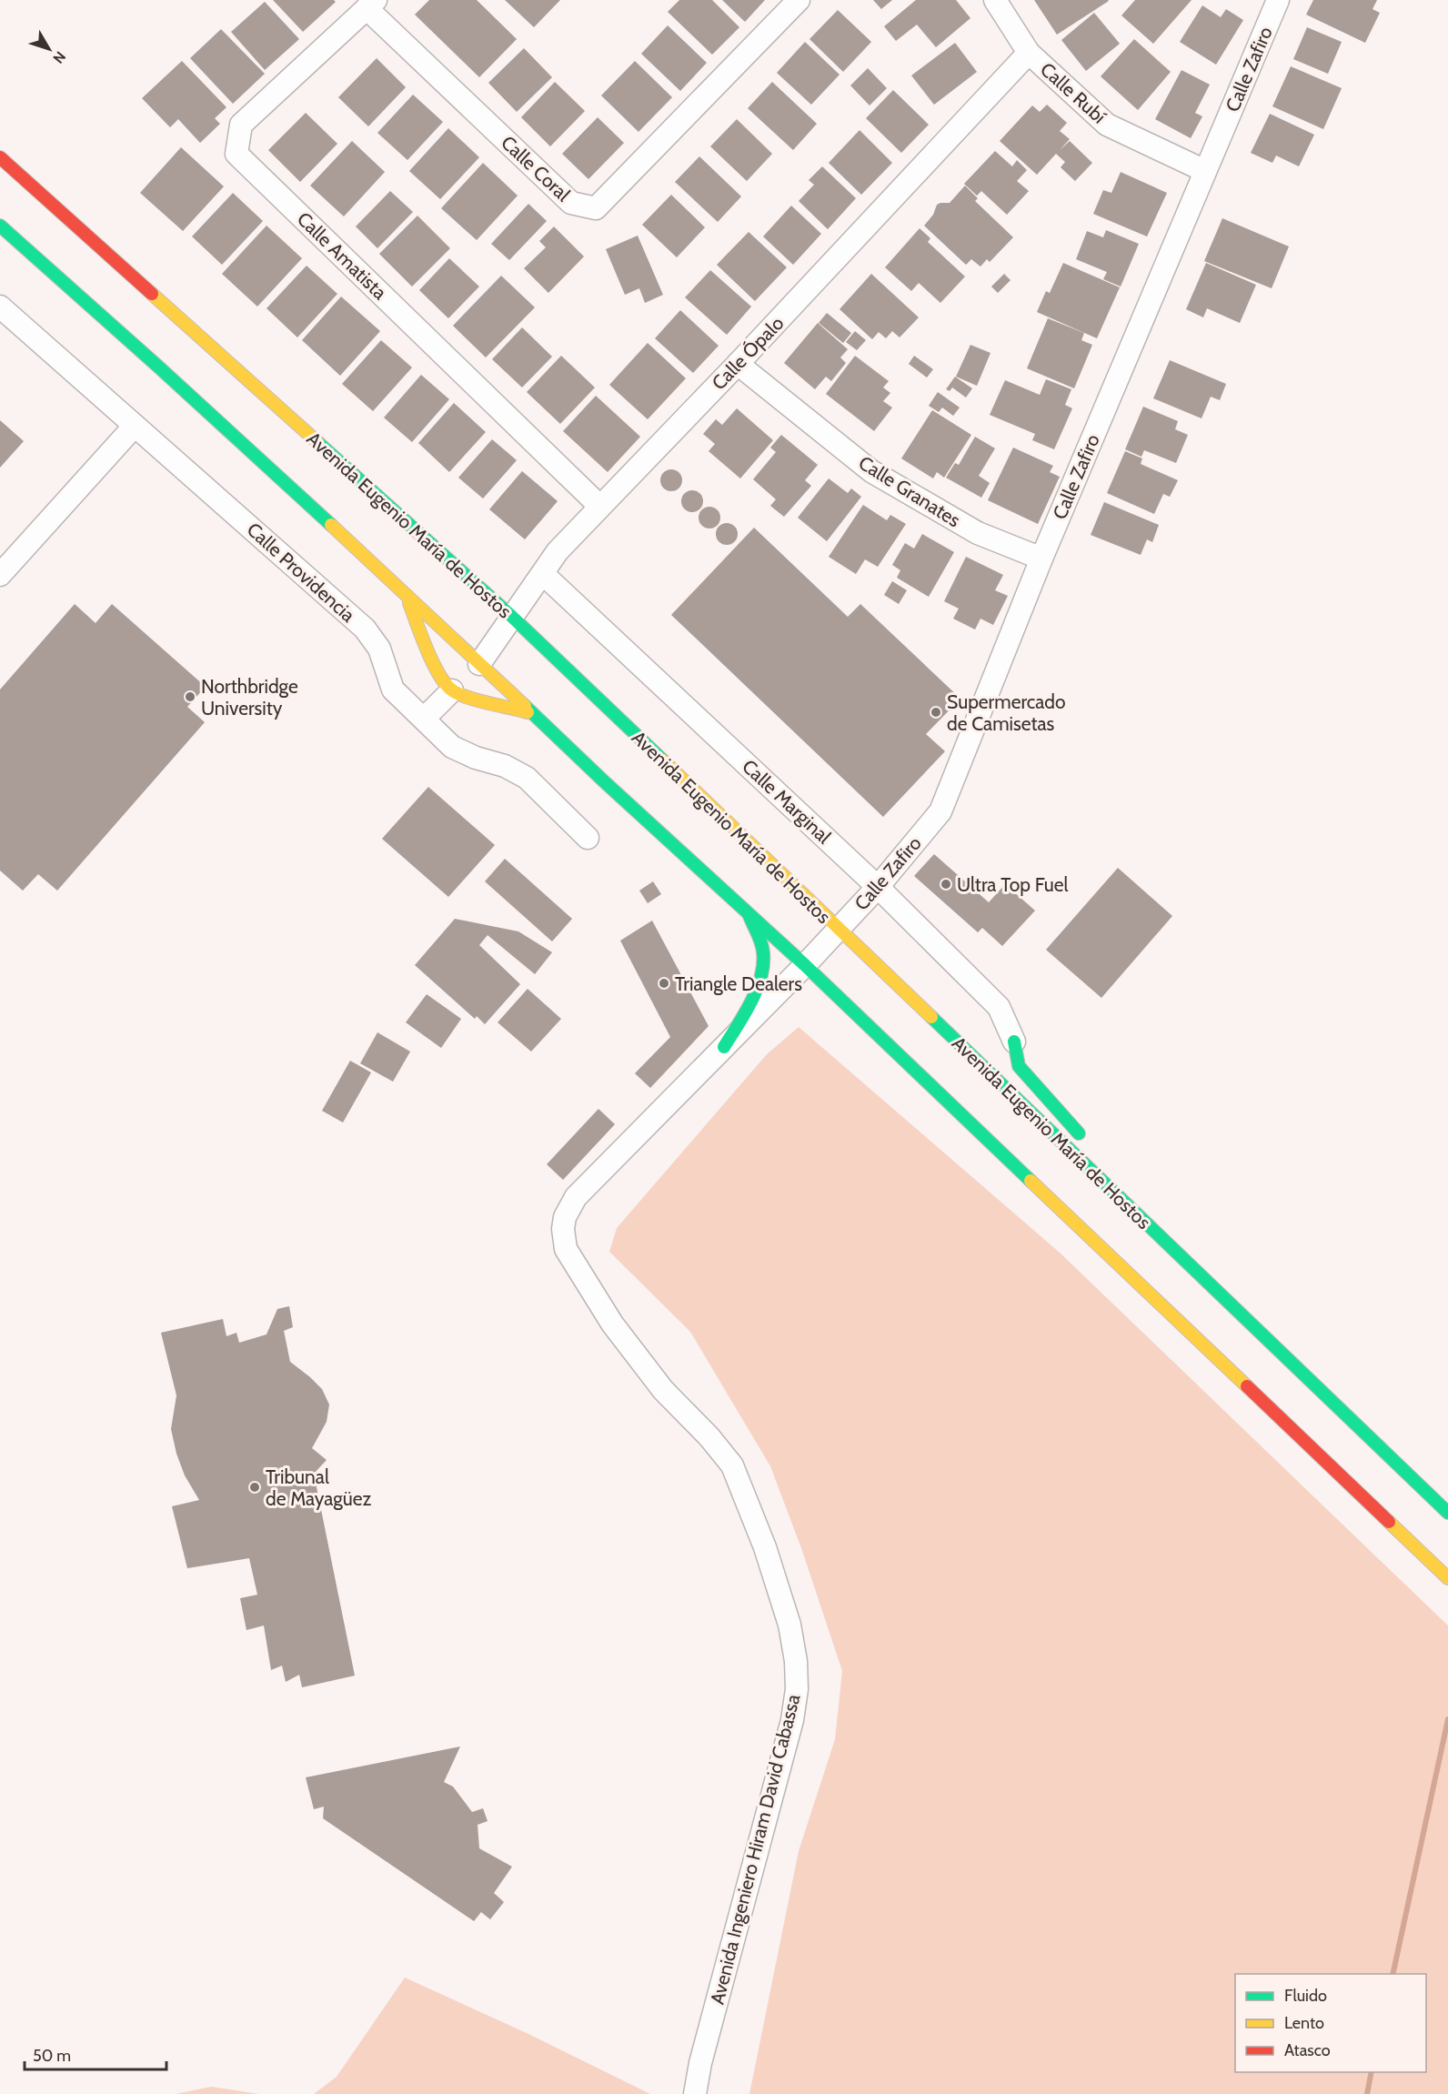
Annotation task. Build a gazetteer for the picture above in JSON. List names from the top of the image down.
{
  "streets": {
    "highway": ["Avenida Eugenio María de Hostos"],
    "street": [
      "Calle Zafiro",
      "Calle Rubí",
      "Calle Coral",
      "Calle Amatista",
      "Calle Ópalo",
      "Calle Granates",
      "Calle Providencia",
      "Calle Marginal",
      "Avenida Ingeniero Hiram David Cabassa"
    ]
  },
  "crossings": [
    ["Calle Zafiro", "Calle Rubí"],
    ["Calle Zafiro", "Calle Granates"],
    ["Calle Zafiro", "Avenida Eugenio María de Hostos"],
    ["Calle Zafiro", "Calle Marginal"],
    ["Calle Zafiro", "Avenida Ingeniero Hiram David Cabassa"],
    ["Calle Rubí", "Calle Ópalo"],
    ["Calle Coral", "Calle Amatista"],
    ["Calle Amatista", "Calle Ópalo"],
    ["Calle Ópalo", "Calle Granates"],
    ["Calle Ópalo", "Avenida Eugenio María de Hostos"],
    ["Calle Ópalo", "Calle Marginal"],
    ["Avenida Eugenio María de Hostos", "Avenida Ingeniero Hiram David Cabassa"]
  ],
  "places": [
    "Northbridge University",
    "Supermercado de Camisetas",
    "Ultra Top Fuel",
    "Triangle Dealers",
    "Tribunal de Mayagüez"
  ],
  "legend": ["Fluido", "Lento", "Atasco"],
  "scale_bar": "50 m",
  "north": "bottom right"
}
